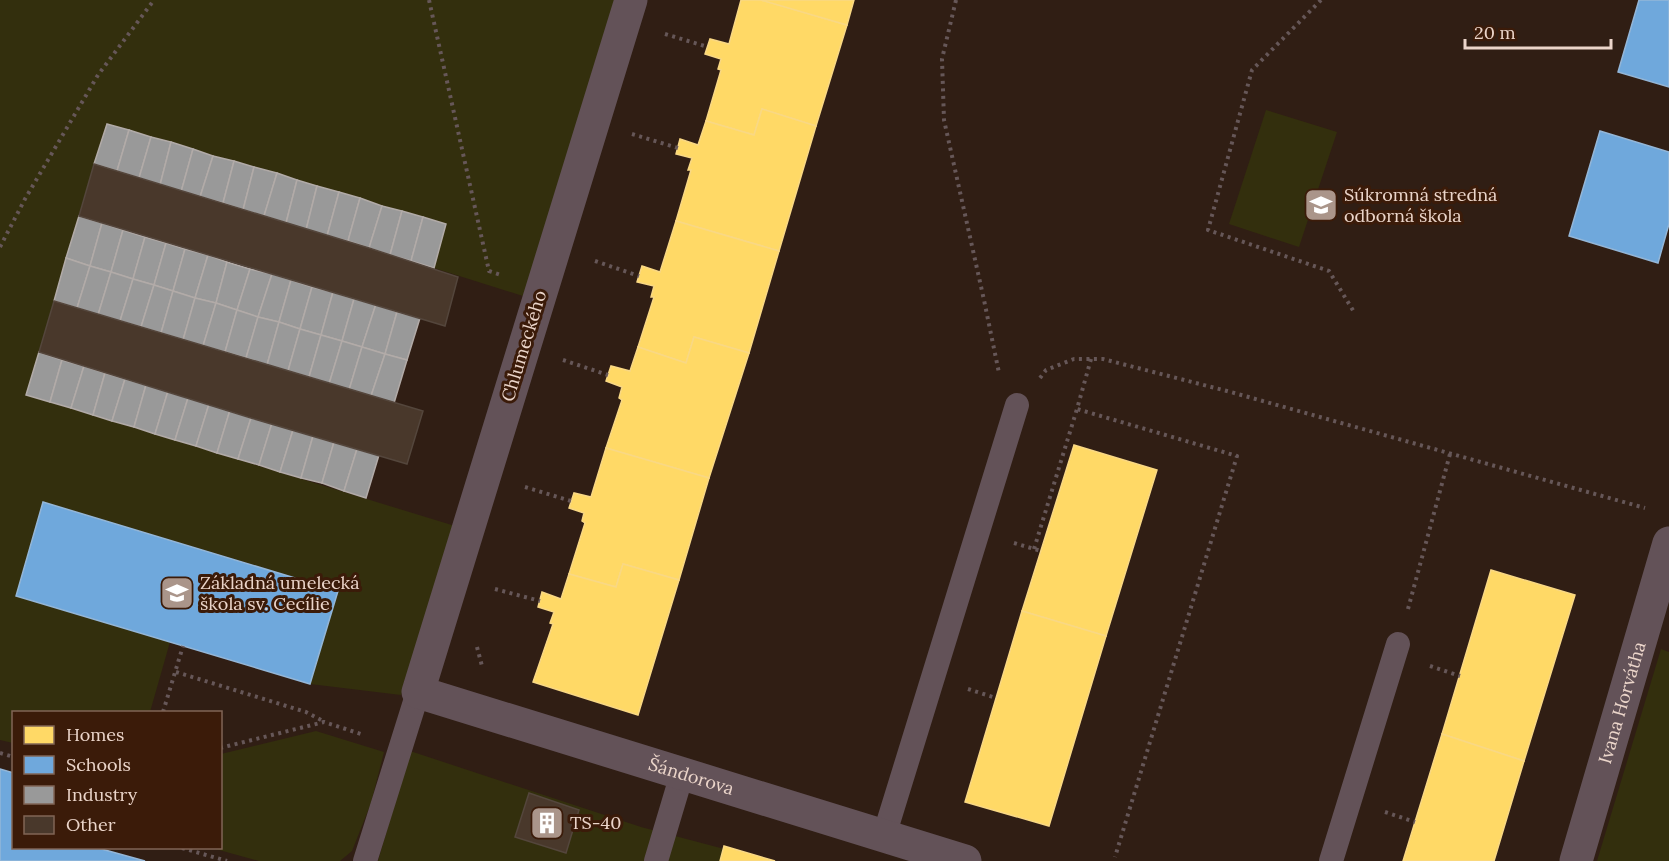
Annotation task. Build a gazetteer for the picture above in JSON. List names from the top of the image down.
{
  "streets": {
    "street": ["Chlumeckého", "Ivana Horvátha", "Šándorova"]
  },
  "crossings": [
    ["Chlumeckého", "Šándorova"]
  ],
  "places": {
    "school or university": ["Súkromná stredná odborná škola", "Základná umelecká škola sv. Cecílie"],
    "building": ["TS-40"]
  },
  "legend": [
    "Homes",
    "Schools",
    "Industry",
    "Other"
  ],
  "scale_bar": "20 m"
}
